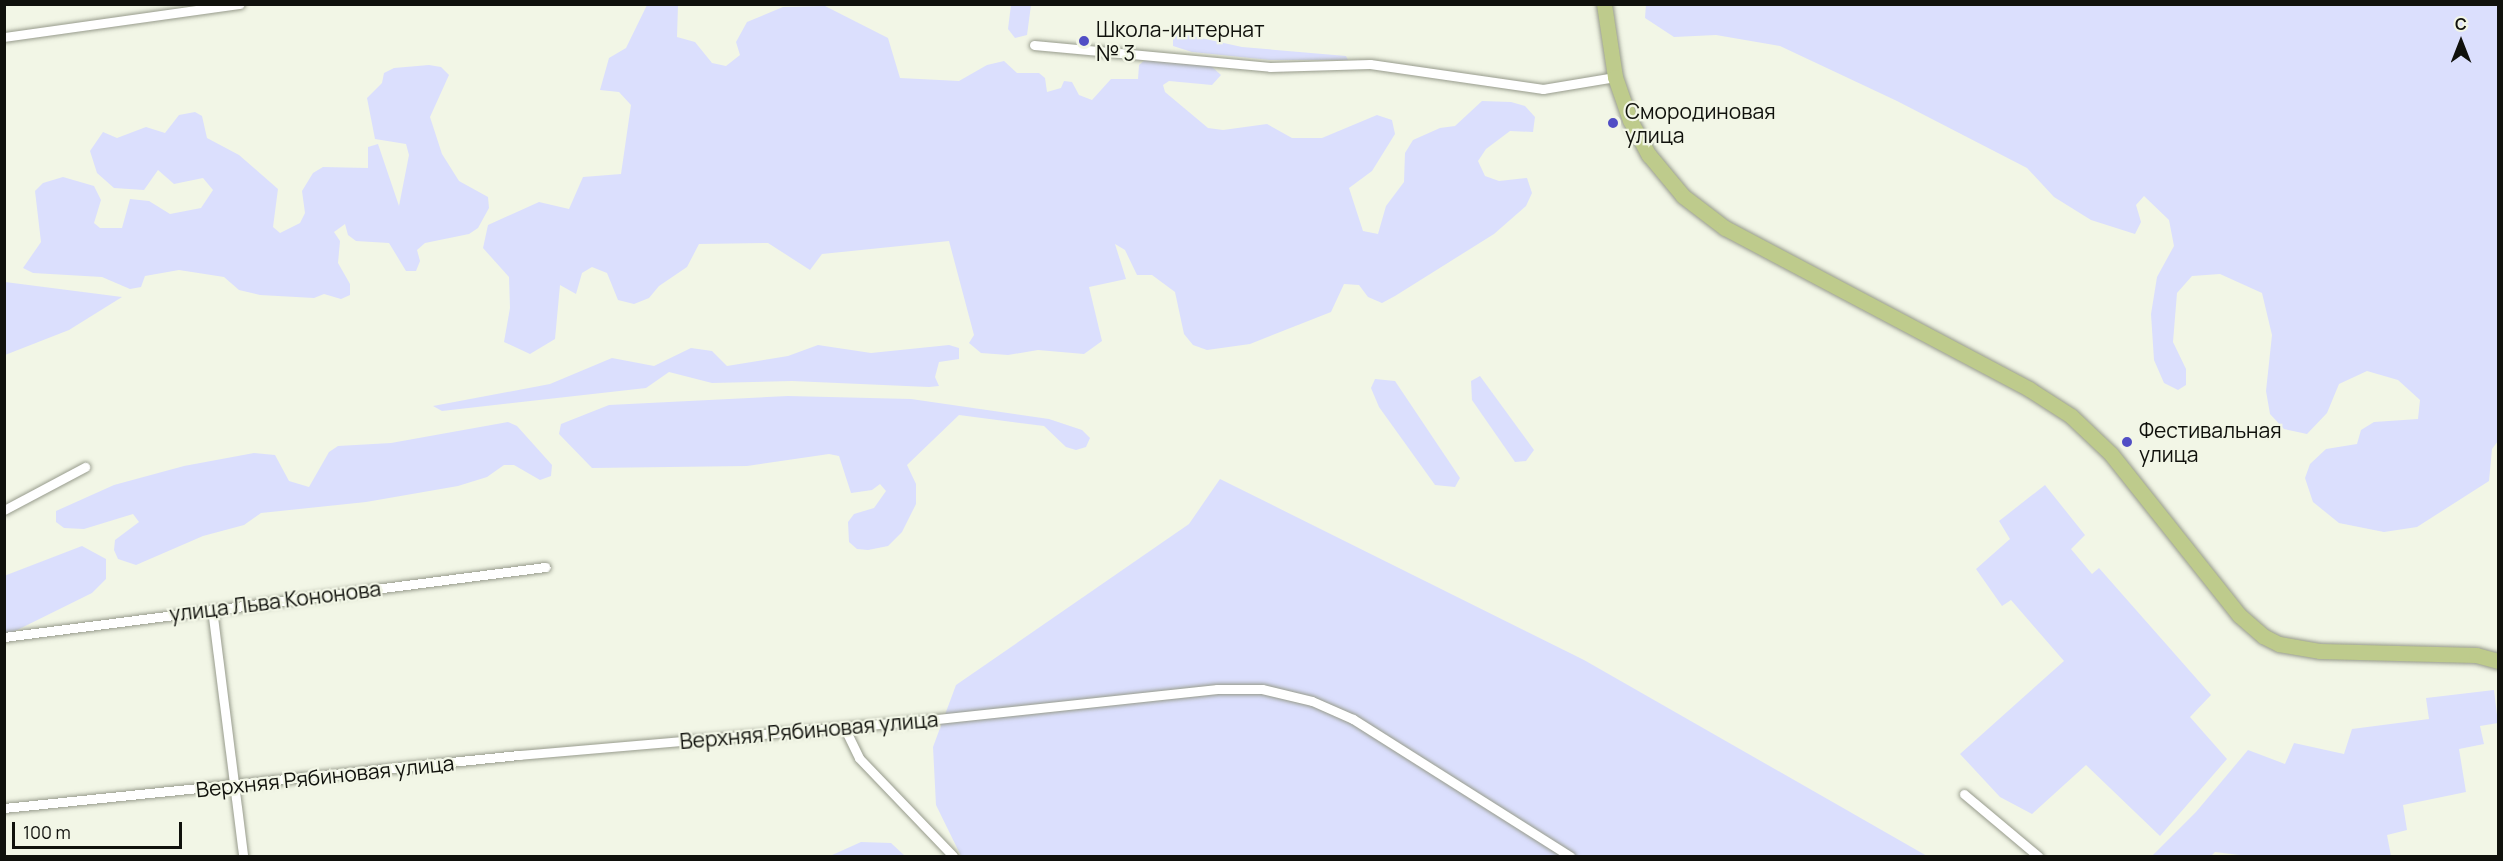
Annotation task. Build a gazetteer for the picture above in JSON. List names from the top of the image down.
{
  "streets": {
    "street": ["улица Льва Кононова", "Верхняя Рябиновая улица"]
  },
  "places": ["Школа-интернат № 3", "Смородиновая улица", "Фестивальная улица"],
  "scale_bar": "100 m",
  "north": "top"
}
